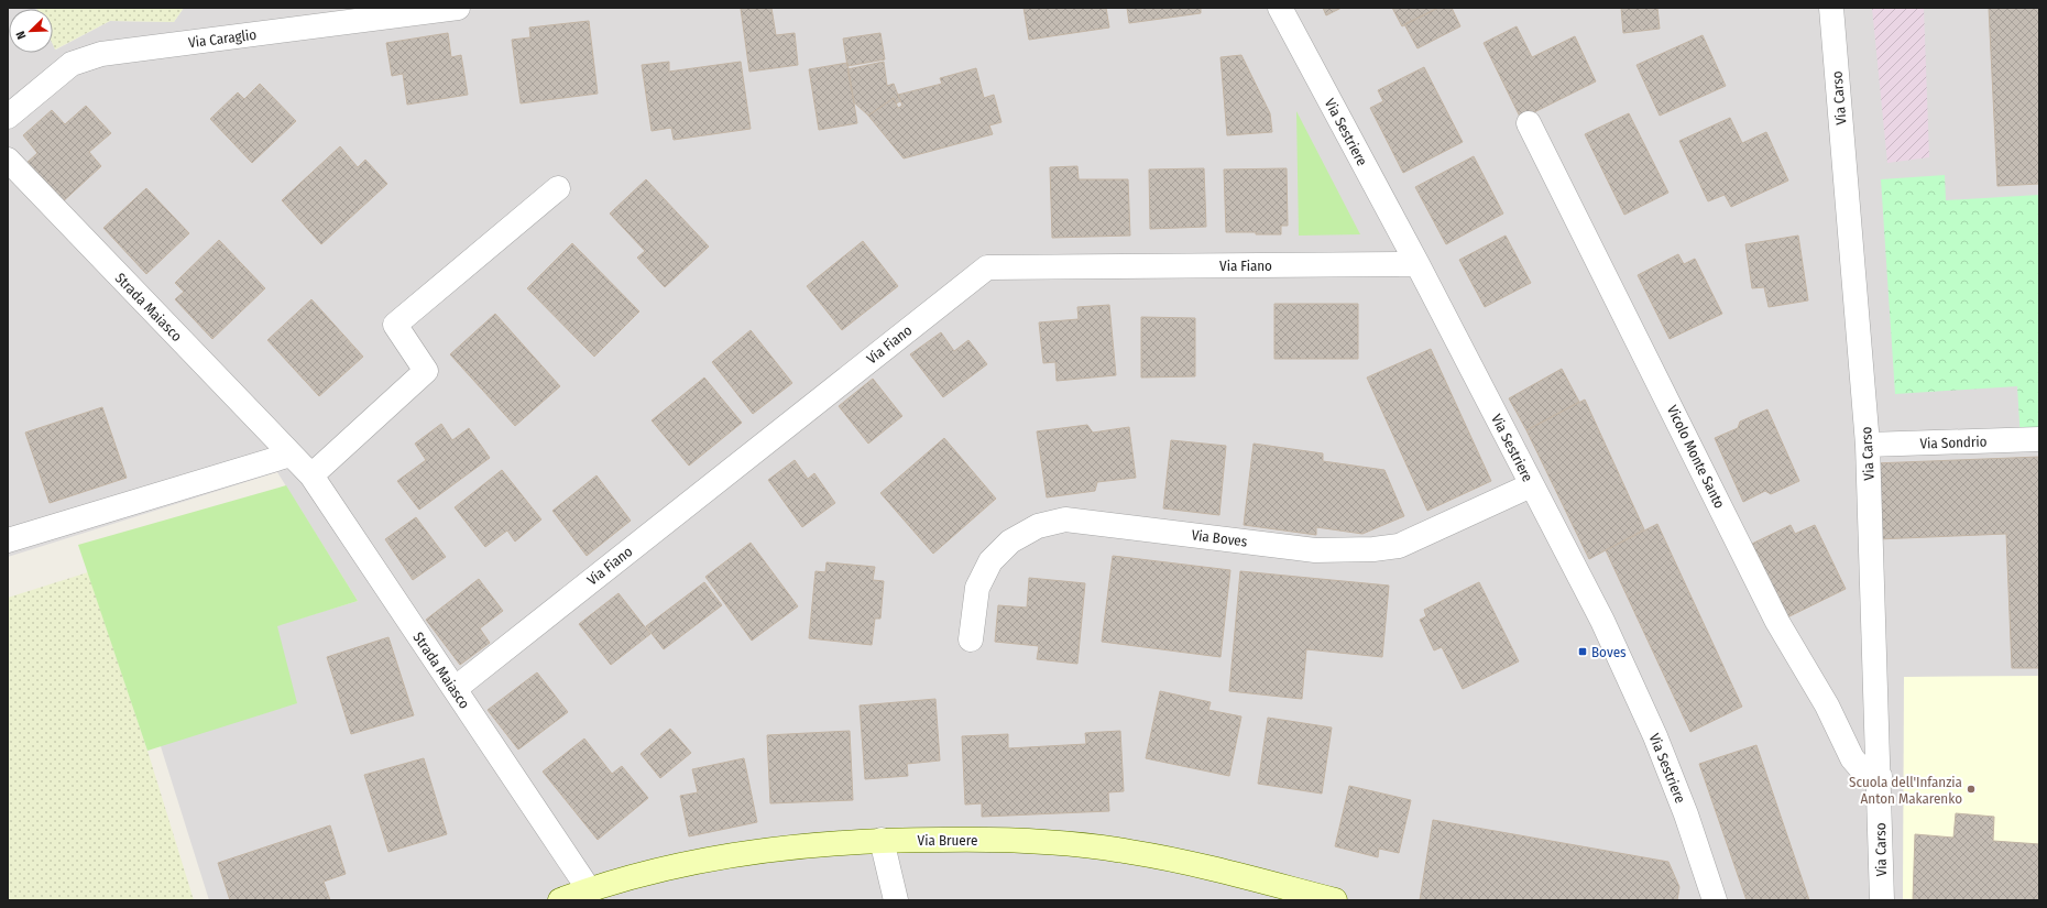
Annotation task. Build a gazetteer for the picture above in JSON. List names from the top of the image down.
{
  "streets": {
    "street": [
      "Via Caraglio",
      "Via Carso",
      "Via Sestriere",
      "Via Fiano",
      "Strada Maiasco",
      "Via Sondrio",
      "Vicolo Monte Santo",
      "Via Boves",
      "Via Bruere"
    ]
  },
  "crossings": [
    ["Via Carso", "Via Sondrio"],
    ["Via Carso", "Vicolo Monte Santo"],
    ["Via Sestriere", "Via Fiano"],
    ["Via Sestriere", "Via Boves"],
    ["Via Fiano", "Strada Maiasco"],
    ["Strada Maiasco", "Via Bruere"]
  ],
  "places": {
    "transit": ["Boves"],
    "other": ["Scuola dell'Infanzia Anton Makarenko"]
  },
  "north": "bottom left"
}
